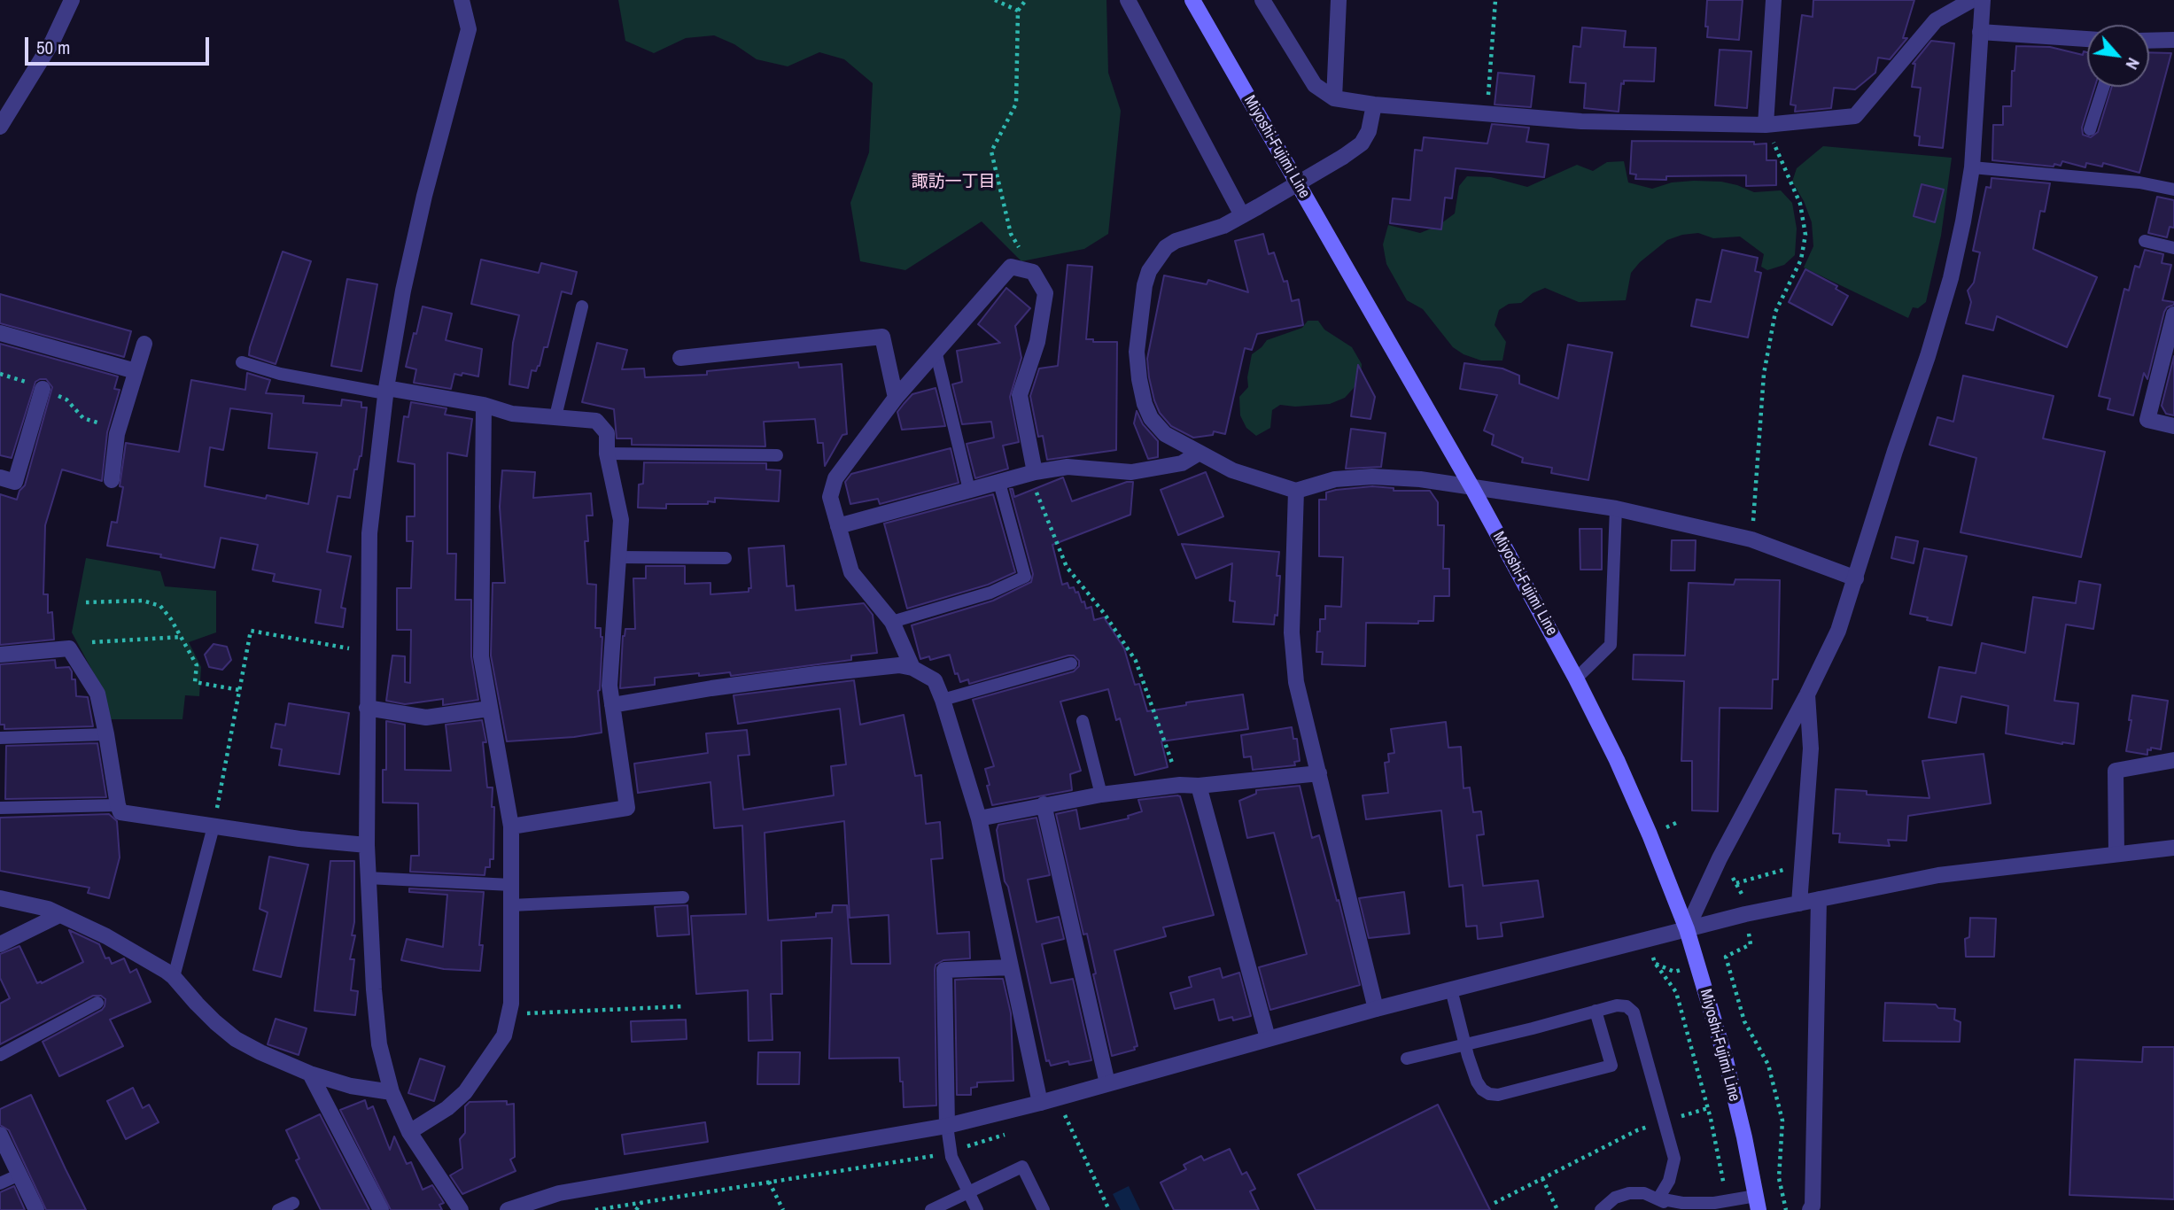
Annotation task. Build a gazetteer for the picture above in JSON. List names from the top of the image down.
{
  "streets": {
    "main road": ["Miyoshi-Fujimi Line"]
  },
  "districts": ["諏訪一丁目"],
  "scale_bar": "50 m",
  "north": "bottom right"
}
